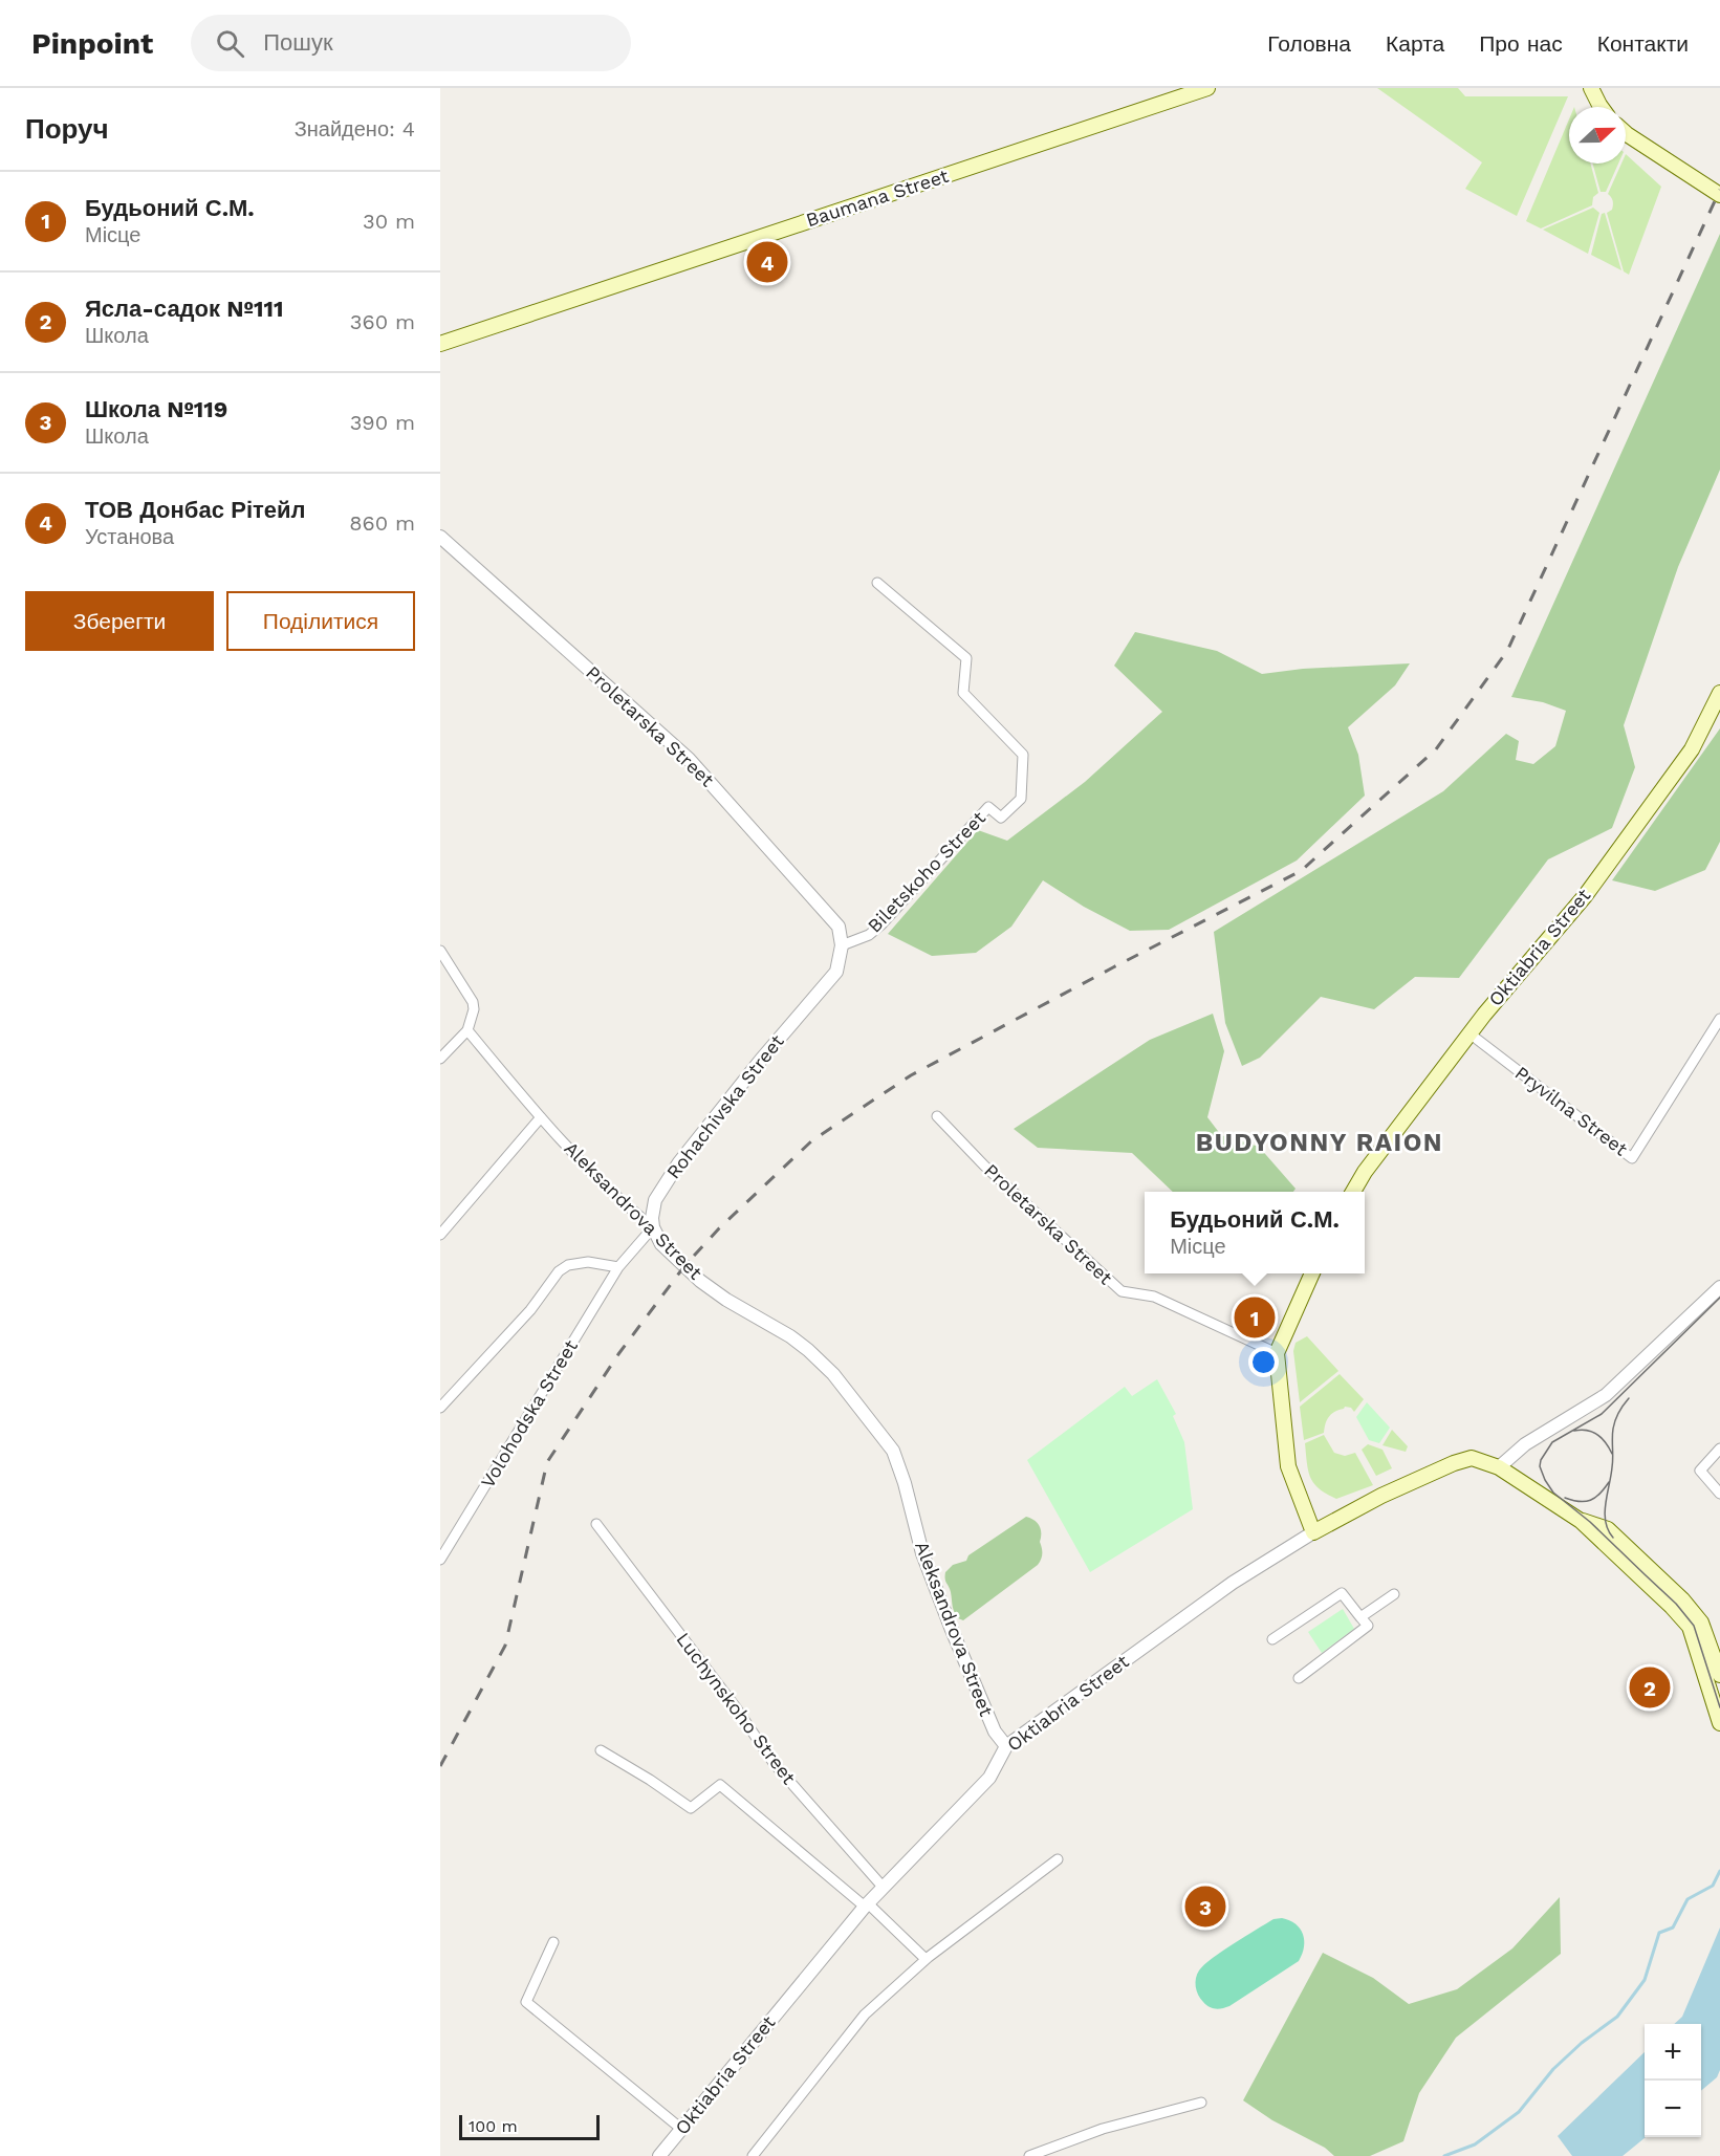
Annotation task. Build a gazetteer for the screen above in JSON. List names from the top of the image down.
{
  "streets": {
    "main road": ["Baumana Street", "Oktiabria Street"],
    "street": [
      "Proletarska Street",
      "Biletskoho Street",
      "Rohachivska Street",
      "Pryvilna Street",
      "Aleksandrova Street",
      "Volohodska Street",
      "Luchynskoho Street"
    ]
  },
  "crossings": [
    ["Proletarska Street", "Biletskoho Street"],
    ["Proletarska Street", "Rohachivska Street"],
    ["Biletskoho Street", "Rohachivska Street"],
    ["Oktiabria Street", "Pryvilna Street"],
    ["Oktiabria Street", "Aleksandrova Street"],
    ["Oktiabria Street", "Luchynskoho Street"],
    ["Rohachivska Street", "Aleksandrova Street"]
  ],
  "districts": ["BUDYONNY RAION"],
  "scale_bar": "100 m",
  "north": "right",
  "page": {
    "header": "Pinpoint",
    "search": "Пошук",
    "nav": [
      "Головна",
      "Карта",
      "Про нас",
      "Контакти"
    ],
    "heading": ["Поруч", "Знайдено: 4"],
    "list": [
      {
        "mark": "1",
        "name": "Будьоний С.М.",
        "note": "Місце",
        "value": "30 m"
      },
      {
        "mark": "2",
        "name": "Ясла-садок №111",
        "note": "Школа",
        "value": "360 m"
      },
      {
        "mark": "3",
        "name": "Школа №119",
        "note": "Школа",
        "value": "390 m"
      },
      {
        "mark": "4",
        "name": "ТОВ Донбас Рітейл",
        "note": "Установа",
        "value": "860 m"
      }
    ],
    "pins": [
      "4",
      "1",
      "2",
      "3"
    ],
    "buttons": ["Зберегти", "Поділитися"],
    "popup": ["Будьоний С.М.", "Місце"],
    "map_buttons": ["+", "−"],
    "scale": "100 m"
  }
}
